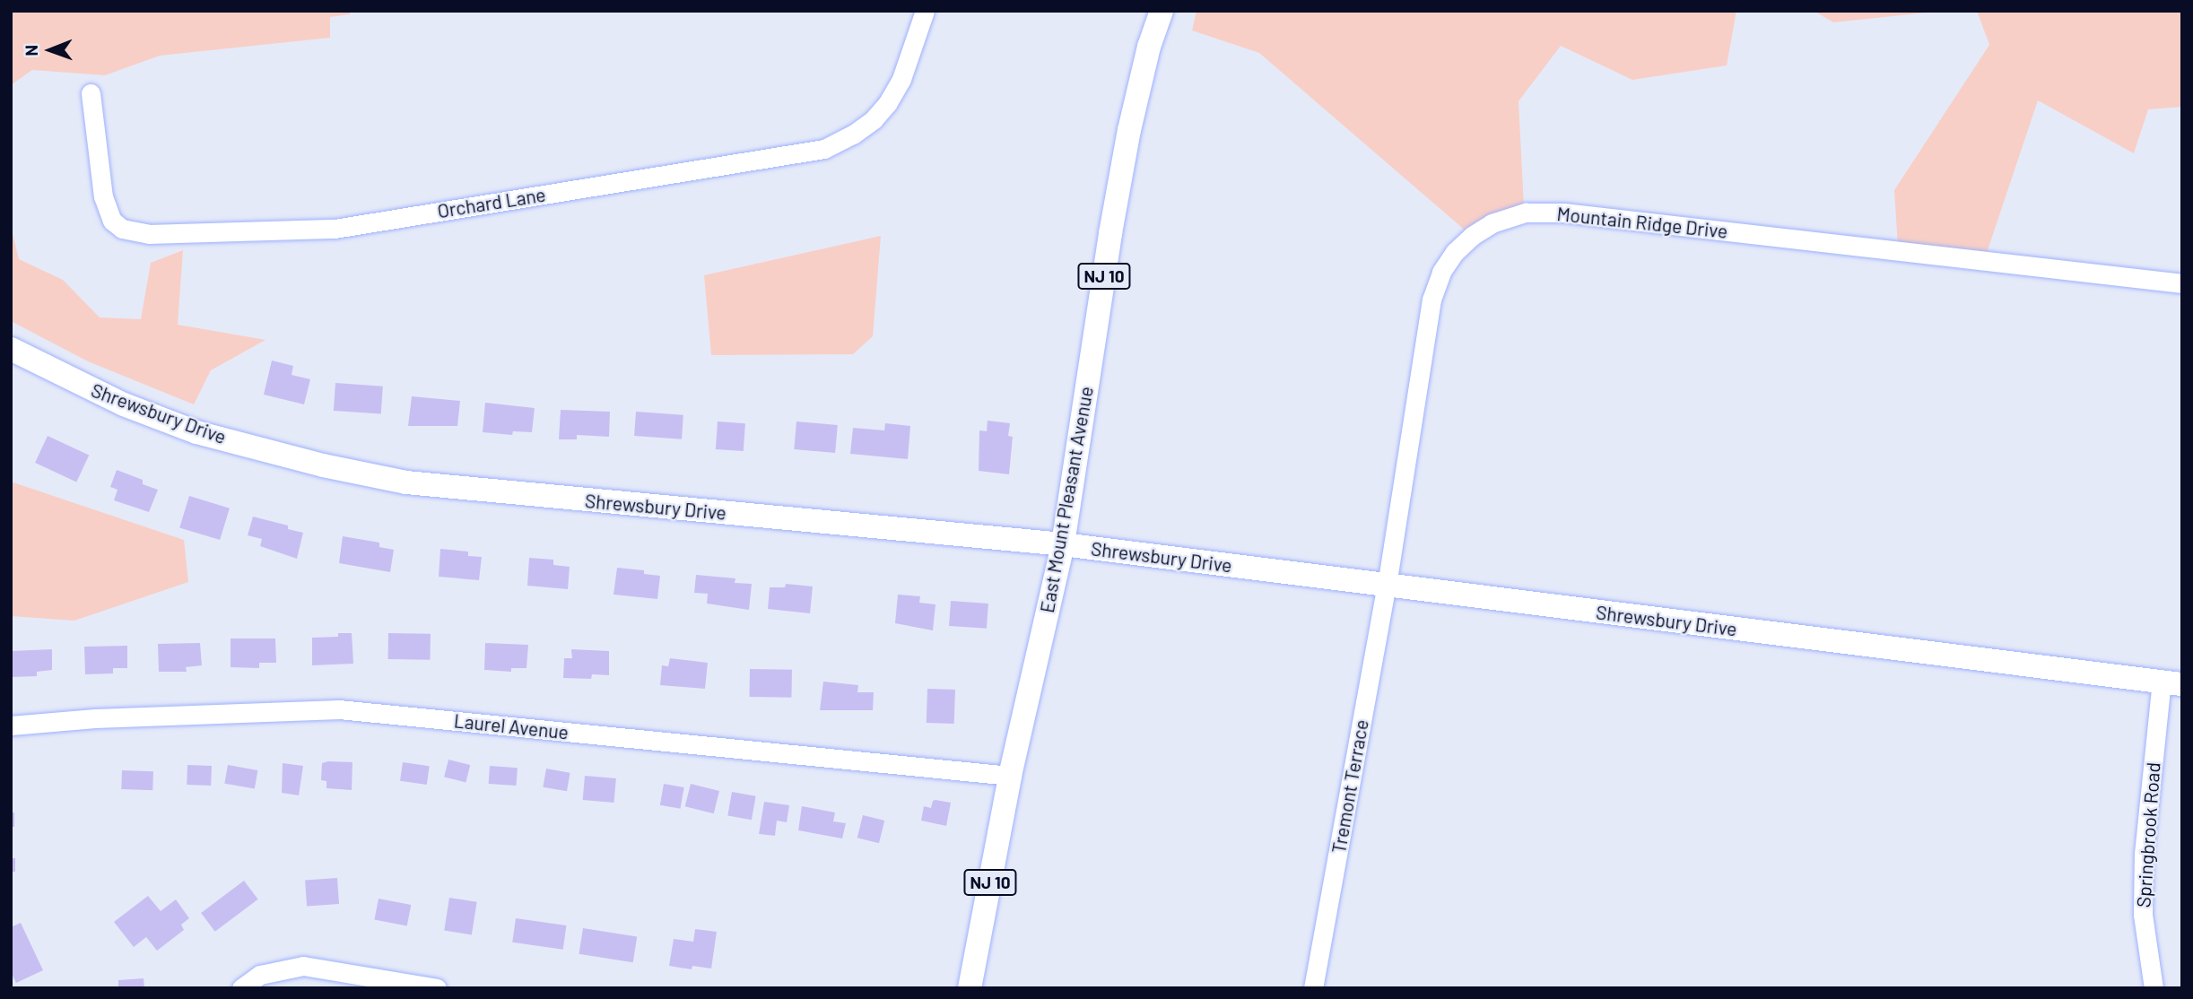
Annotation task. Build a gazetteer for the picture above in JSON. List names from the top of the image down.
{
  "streets": {
    "main road": ["NJ 10", "Shrewsbury Drive", "East Mount Pleasant Avenue"],
    "street": [
      "Orchard Lane",
      "Mountain Ridge Drive",
      "Laurel Avenue",
      "Tremont Terrace",
      "Springbrook Road"
    ]
  },
  "crossings": [
    ["Mountain Ridge Drive", "Shrewsbury Drive"],
    ["Mountain Ridge Drive", "Tremont Terrace"],
    ["Shrewsbury Drive", "East Mount Pleasant Avenue"],
    ["Shrewsbury Drive", "Tremont Terrace"],
    ["Shrewsbury Drive", "Springbrook Road"],
    ["East Mount Pleasant Avenue", "Laurel Avenue"]
  ],
  "north": "left"
}
